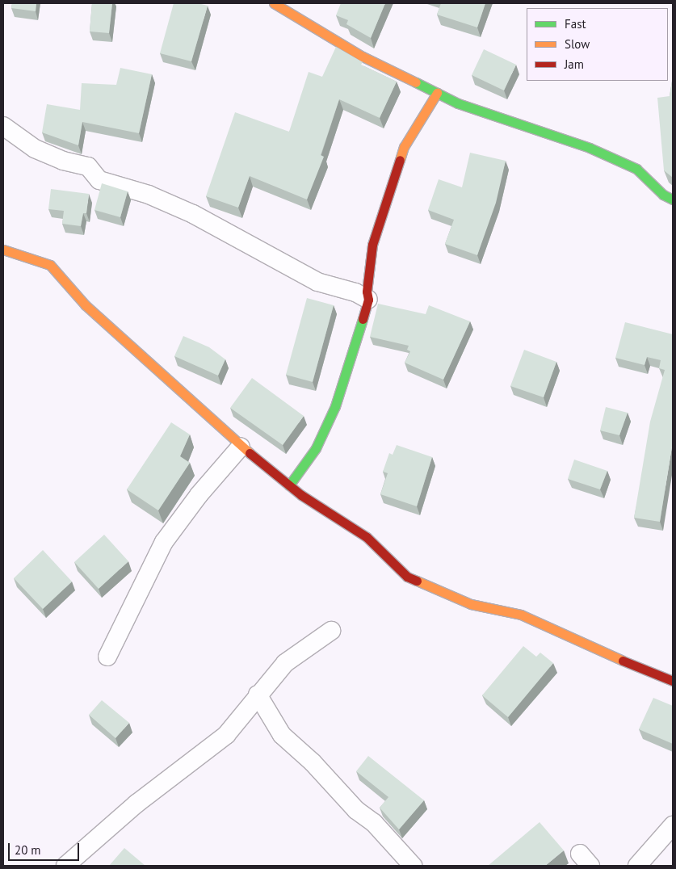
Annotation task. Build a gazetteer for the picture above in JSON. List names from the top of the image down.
{
  "legend": ["Fast", "Slow", "Jam"],
  "scale_bar": "20 m"
}
